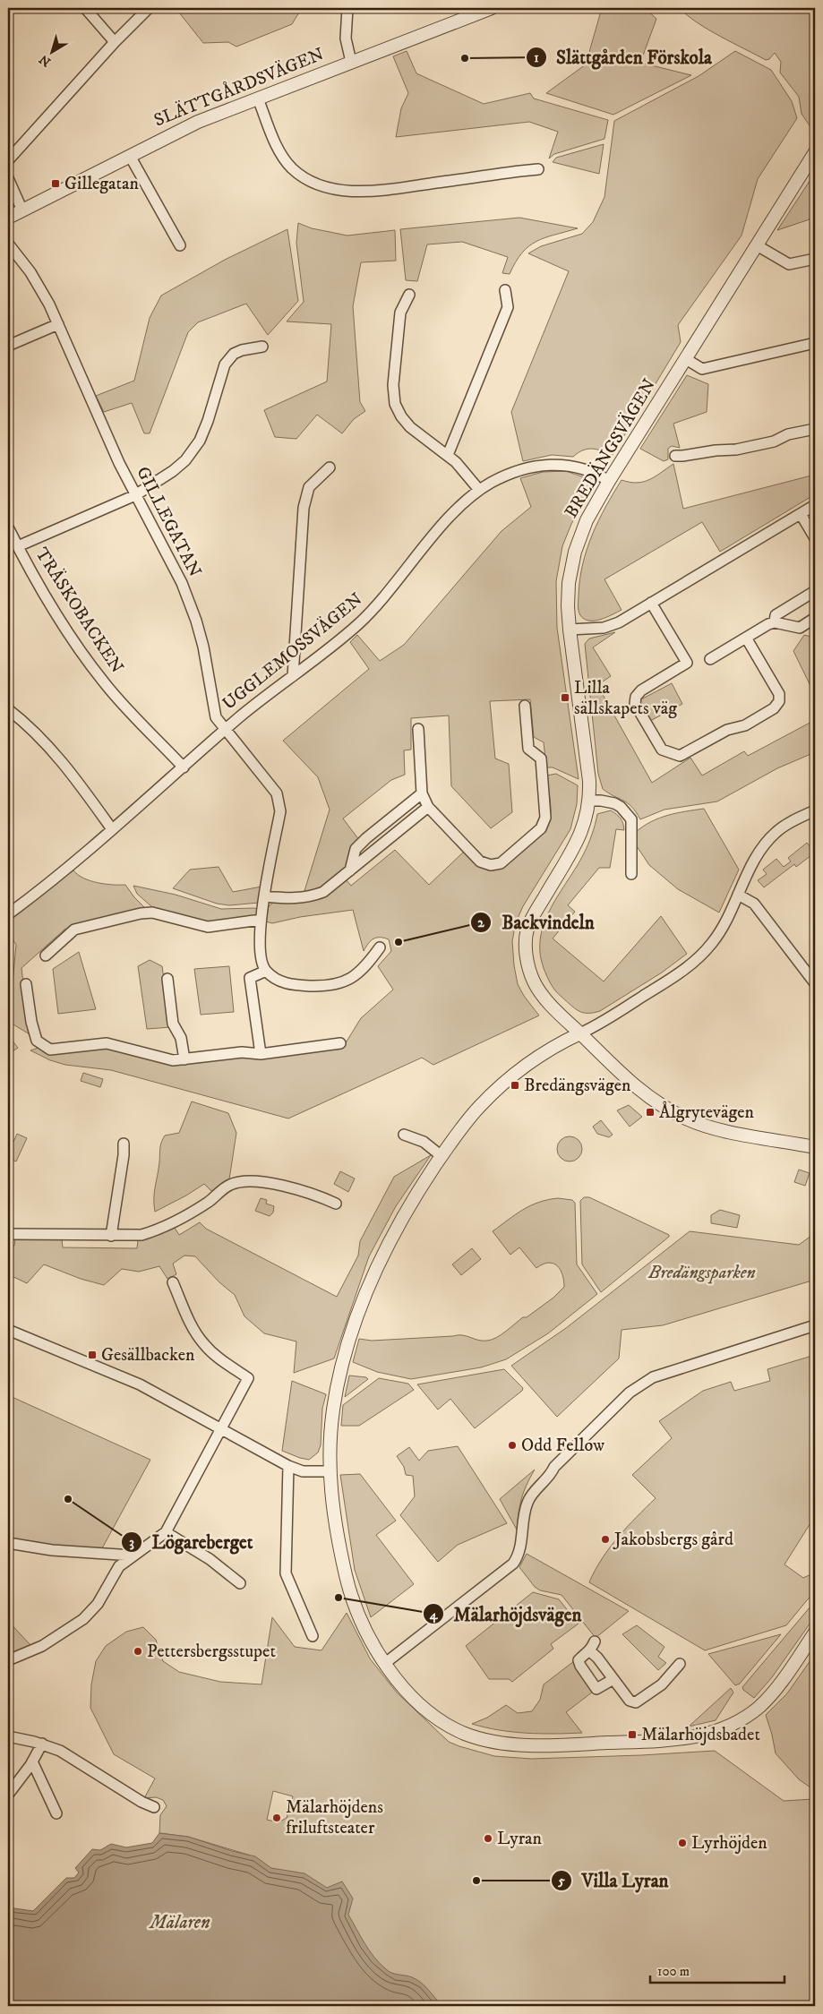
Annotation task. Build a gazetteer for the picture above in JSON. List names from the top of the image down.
{
  "streets": {
    "street": [
      "SLÄTTGÅRDSVÄGEN",
      "BREDÄNGSVÄGEN",
      "GILLEGATAN",
      "TRÄSKOBACKEN",
      "UGGLEMOSSVÄGEN"
    ]
  },
  "crossings": [
    ["BREDÄNGSVÄGEN", "UGGLEMOSSVÄGEN"],
    ["GILLEGATAN", "UGGLEMOSSVÄGEN"],
    ["TRÄSKOBACKEN", "UGGLEMOSSVÄGEN"]
  ],
  "water": ["Mälaren"],
  "parks": ["Bredängsparken"],
  "places": {
    "other": [
      "Slättgården Förskola",
      "Backvindeln",
      "Odd Fellow",
      "Lögareberget",
      "Jakobsbergs gård",
      "Mälarhöjdsvägen",
      "Pettersbergsstupet",
      "Mälarhöjdens friluftsteater",
      "Lyran",
      "Lyrhöjden",
      "Villa Lyran"
    ],
    "transit": [
      "Gillegatan",
      "Lilla sällskapets väg",
      "Bredängsvägen",
      "Ålgrytevägen",
      "Gesällbacken",
      "Mälarhöjdsbadet"
    ]
  },
  "scale_bar": "100 m",
  "north": "bottom left"
}
